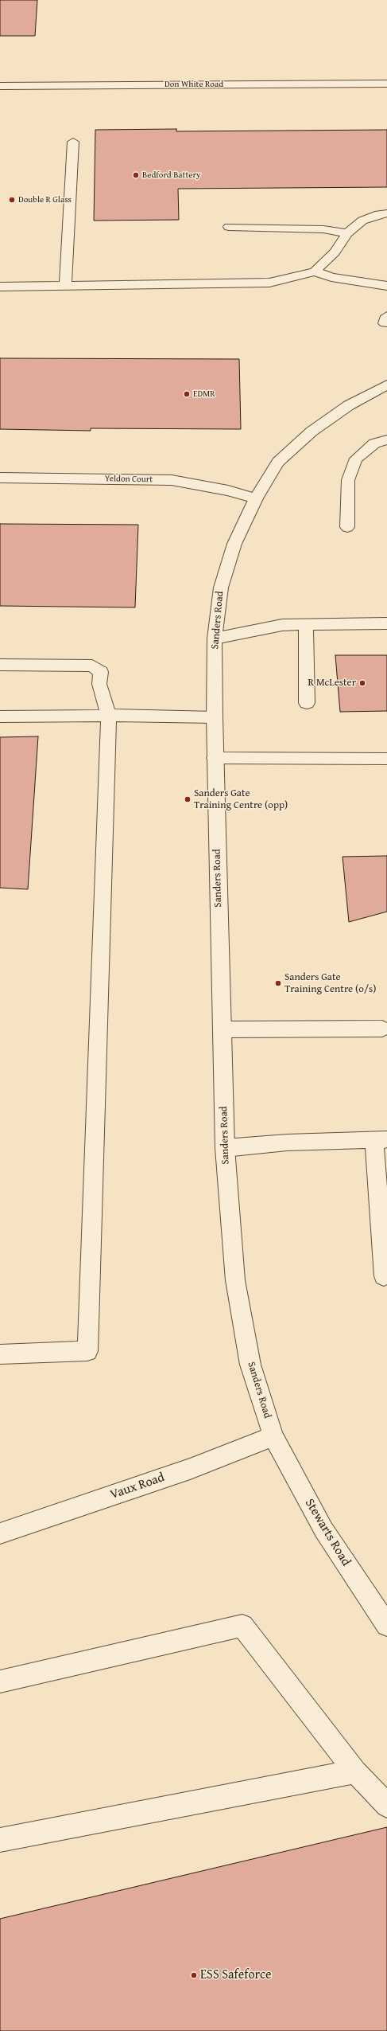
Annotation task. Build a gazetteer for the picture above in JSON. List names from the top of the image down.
{
  "streets": {
    "street": [
      "Don White Road",
      "Yeldon Court",
      "Sanders Road",
      "Vaux Road",
      "Stewarts Road"
    ]
  },
  "crossings": [
    ["Yeldon Court", "Sanders Road"],
    ["Sanders Road", "Vaux Road"],
    ["Sanders Road", "Stewarts Road"],
    ["Vaux Road", "Stewarts Road"]
  ],
  "places": [
    "Bedford Battery",
    "Double R Glass",
    "EDMR",
    "R McLester",
    "Sanders Gate Training Centre (opp)",
    "Sanders Gate Training Centre (o/s)",
    "ESS Safeforce"
  ]
}
